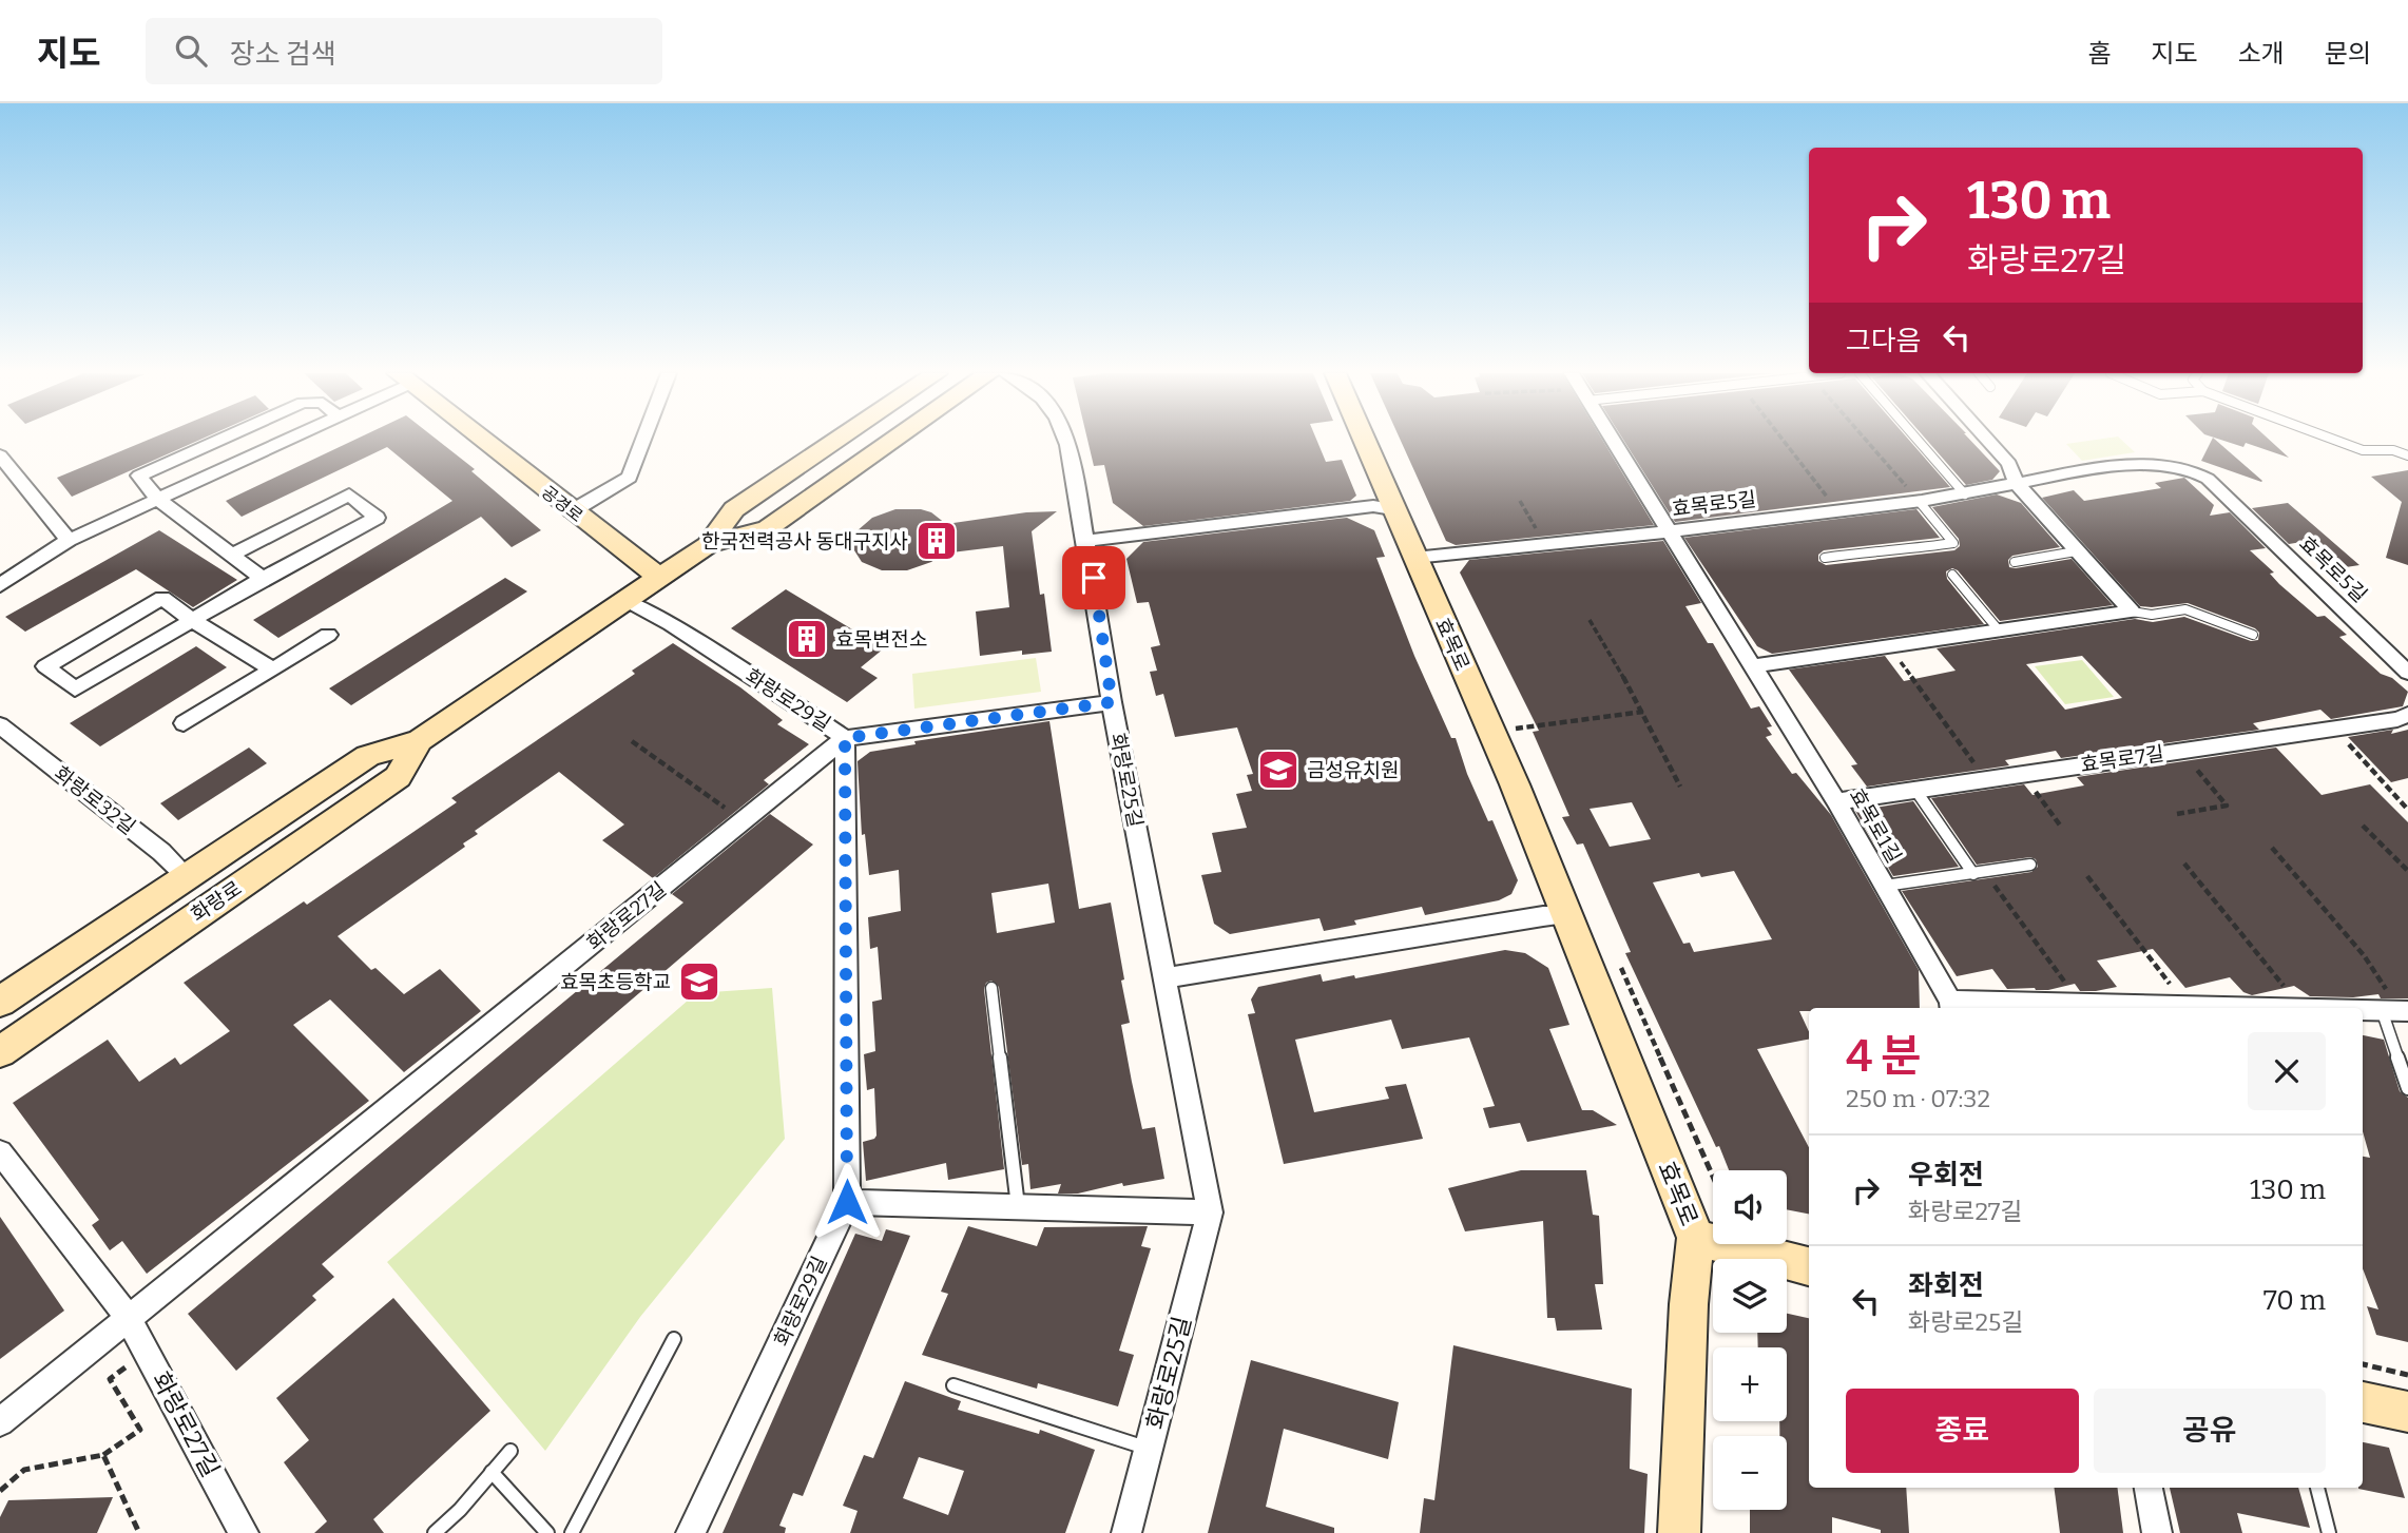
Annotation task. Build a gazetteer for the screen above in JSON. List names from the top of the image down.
{
  "streets": {
    "street": [
      "공경로",
      "효목로5길",
      "효목로",
      "화랑로29길",
      "효목로7길",
      "화랑로25길",
      "화랑로32길",
      "효목로1길",
      "화랑로",
      "화랑로27길"
    ]
  },
  "crossings": [
    ["공경로", "화랑로"],
    ["효목로5길", "효목로"],
    ["효목로5길", "효목로1길"],
    ["화랑로29길", "화랑로"],
    ["화랑로29길", "화랑로27길"],
    ["효목로7길", "효목로1길"],
    ["화랑로32길", "화랑로"]
  ],
  "places": {
    "building": ["한국전력공사 동대구지사", "효목변전소"],
    "school or university": ["금성유치원", "효목초등학교"]
  },
  "page": {
    "header": "지도",
    "search": "장소 검색",
    "nav": [
      "홈",
      "지도",
      "소개",
      "문의"
    ],
    "turn": ["130 m", "화랑로27길"],
    "then": "그다음",
    "heading": ["4 분", "250 m · 07:32"],
    "list": [
      {
        "name": "우회전",
        "note": "화랑로27길",
        "value": "130 m"
      },
      {
        "name": "좌회전",
        "note": "화랑로25길",
        "value": "70 m"
      }
    ],
    "map_buttons": ["+", "−"],
    "buttons": ["종료", "공유"]
  }
}
